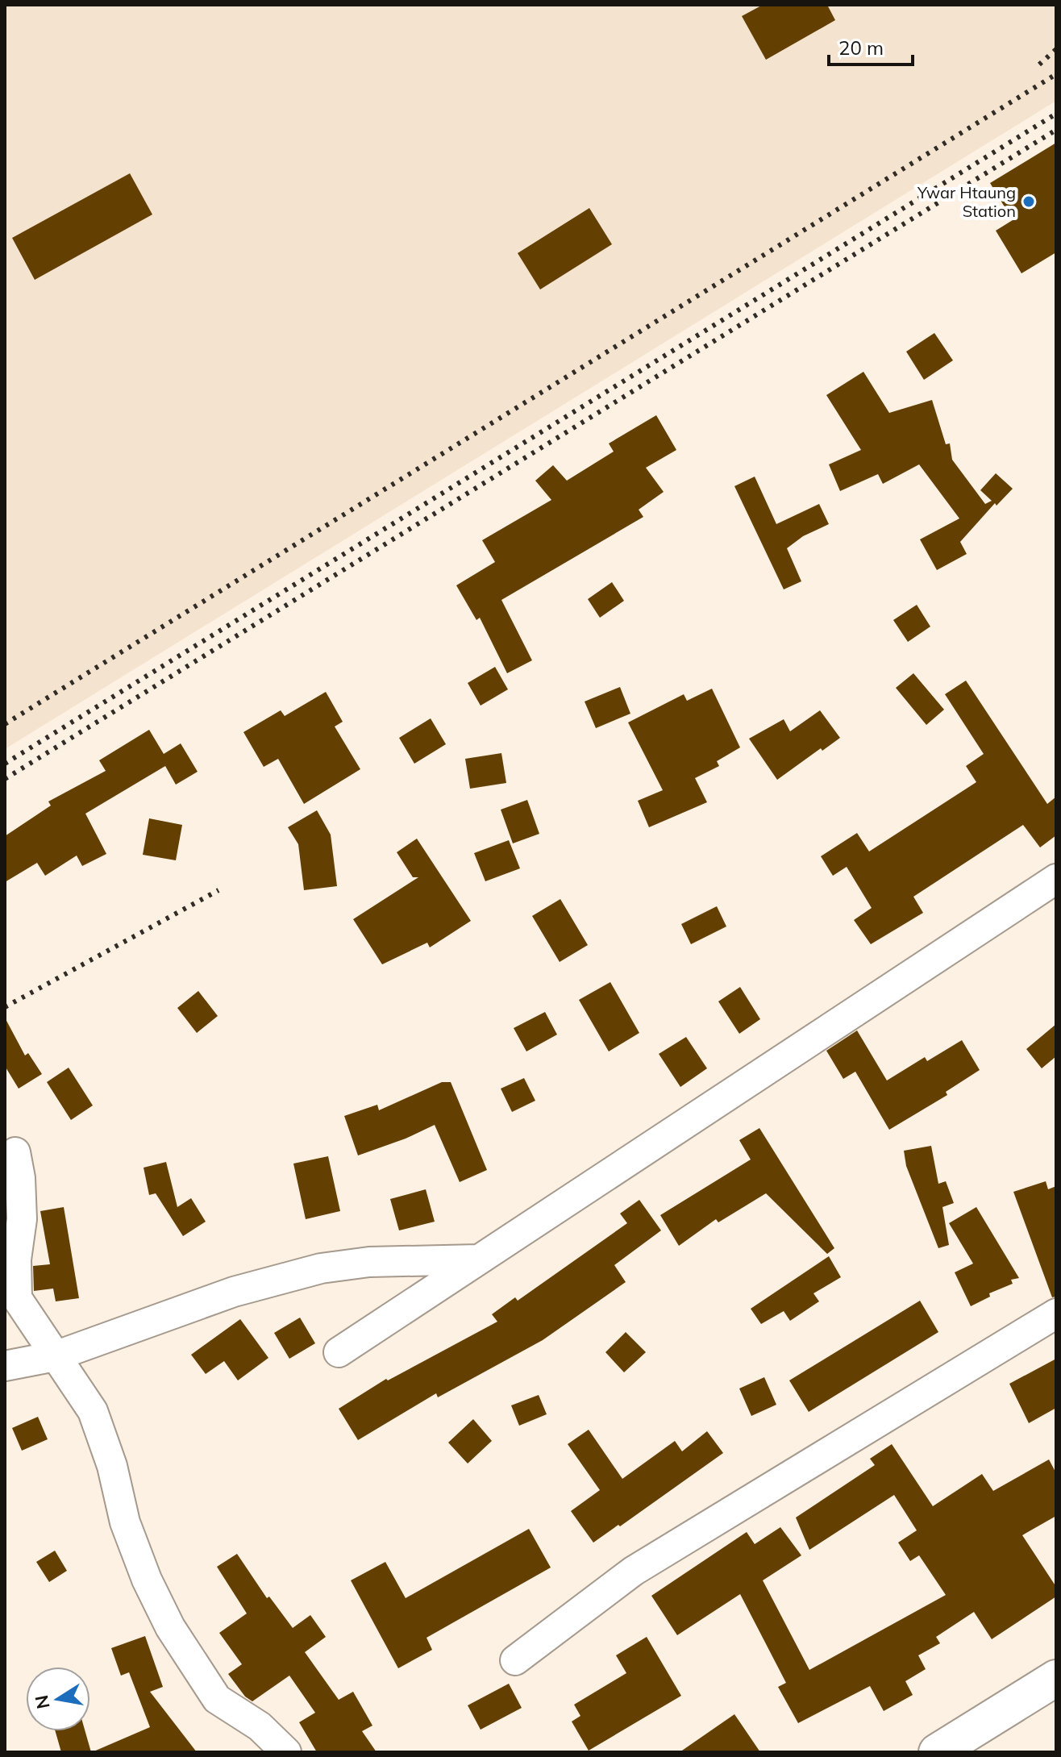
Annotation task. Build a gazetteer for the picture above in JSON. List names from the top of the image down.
{
  "places": ["Ywar Htaung Station"],
  "scale_bar": "20 m",
  "north": "left"
}
